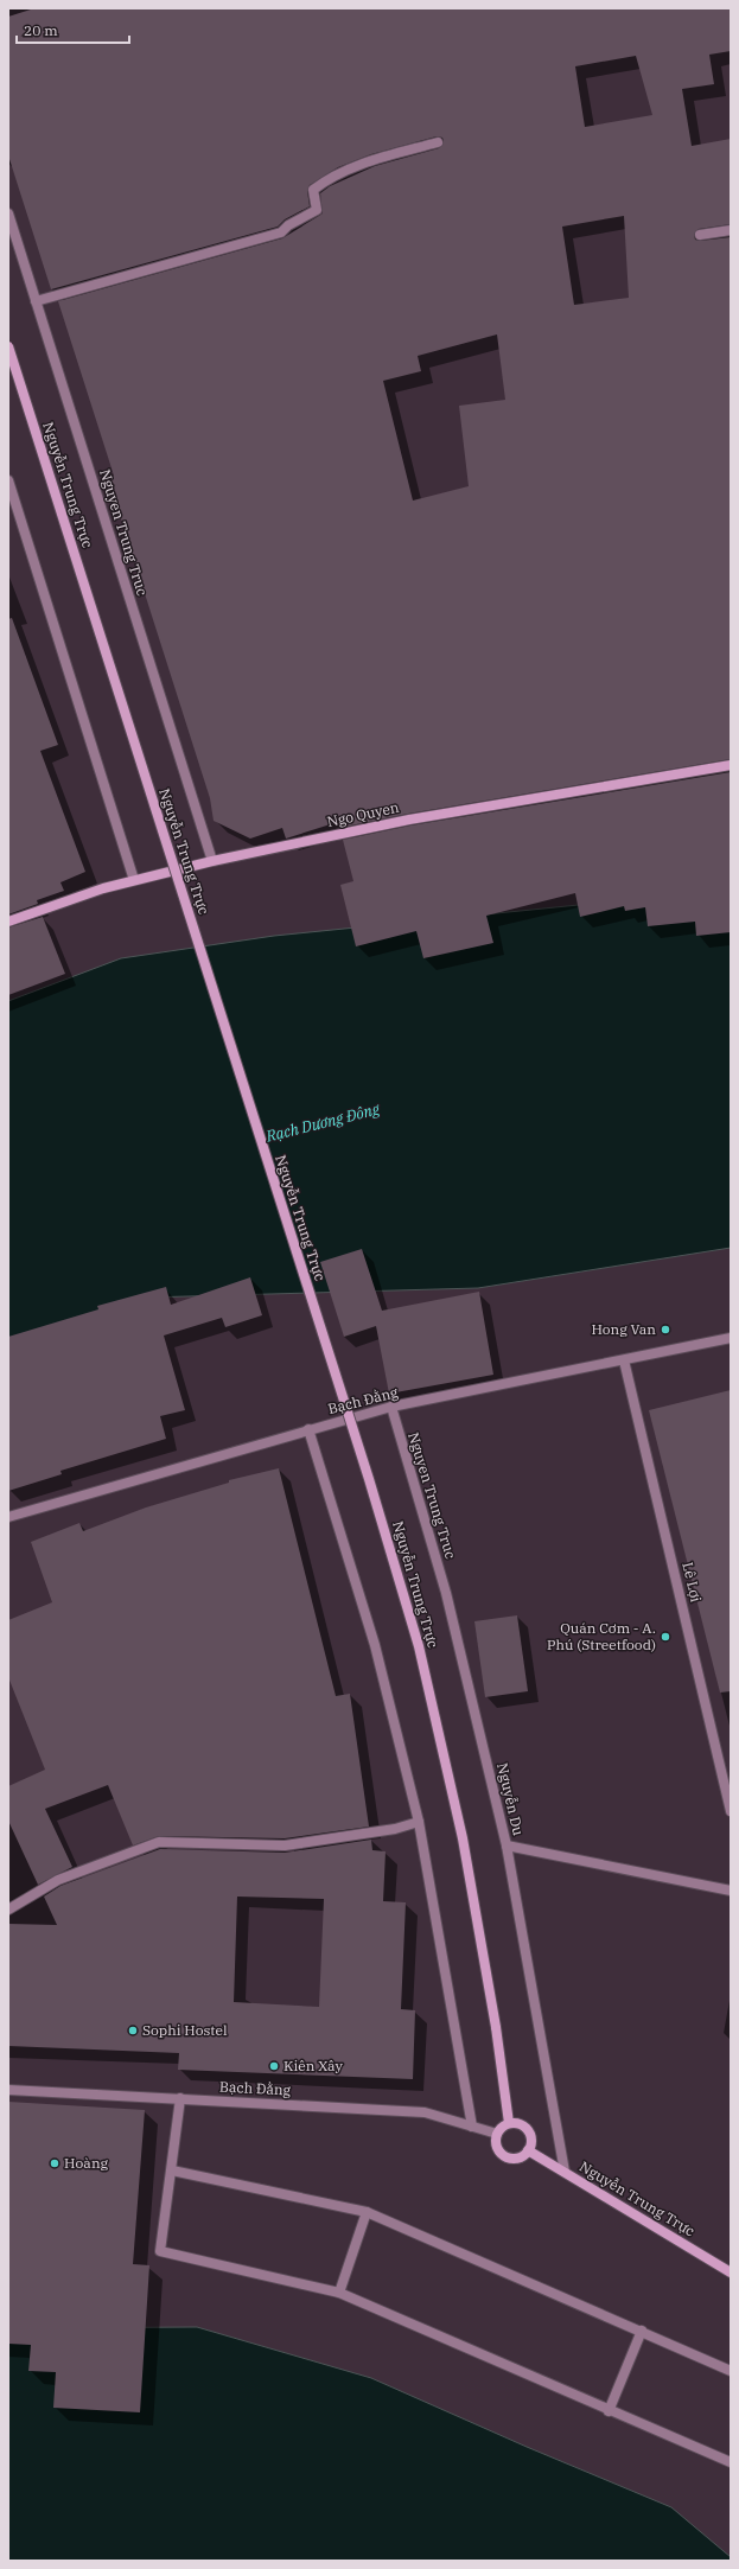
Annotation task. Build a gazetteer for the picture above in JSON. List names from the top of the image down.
{
  "streets": {
    "main road": ["Nguyễn Trung Trực", "Ngo Quyen"],
    "street": [
      "Nguyen Trung Truc",
      "Bạch Đằng",
      "Lê Lợi",
      "Nguyễn Du"
    ]
  },
  "crossings": [
    ["Nguyễn Trung Trực", "Bạch Đằng"],
    ["Nguyen Trung Truc", "Ngo Quyen"],
    ["Nguyen Trung Truc", "Bạch Đằng"],
    ["Nguyen Trung Truc", "Nguyễn Du"],
    ["Bạch Đằng", "Lê Lợi"]
  ],
  "water": ["Rạch Dương Đông"],
  "places": [
    "Hong Van",
    "Quán Cơm - A. Phú (Streetfood)",
    "Sophi Hostel",
    "Kiên Xây",
    "Hoàng"
  ],
  "scale_bar": "20 m"
}
